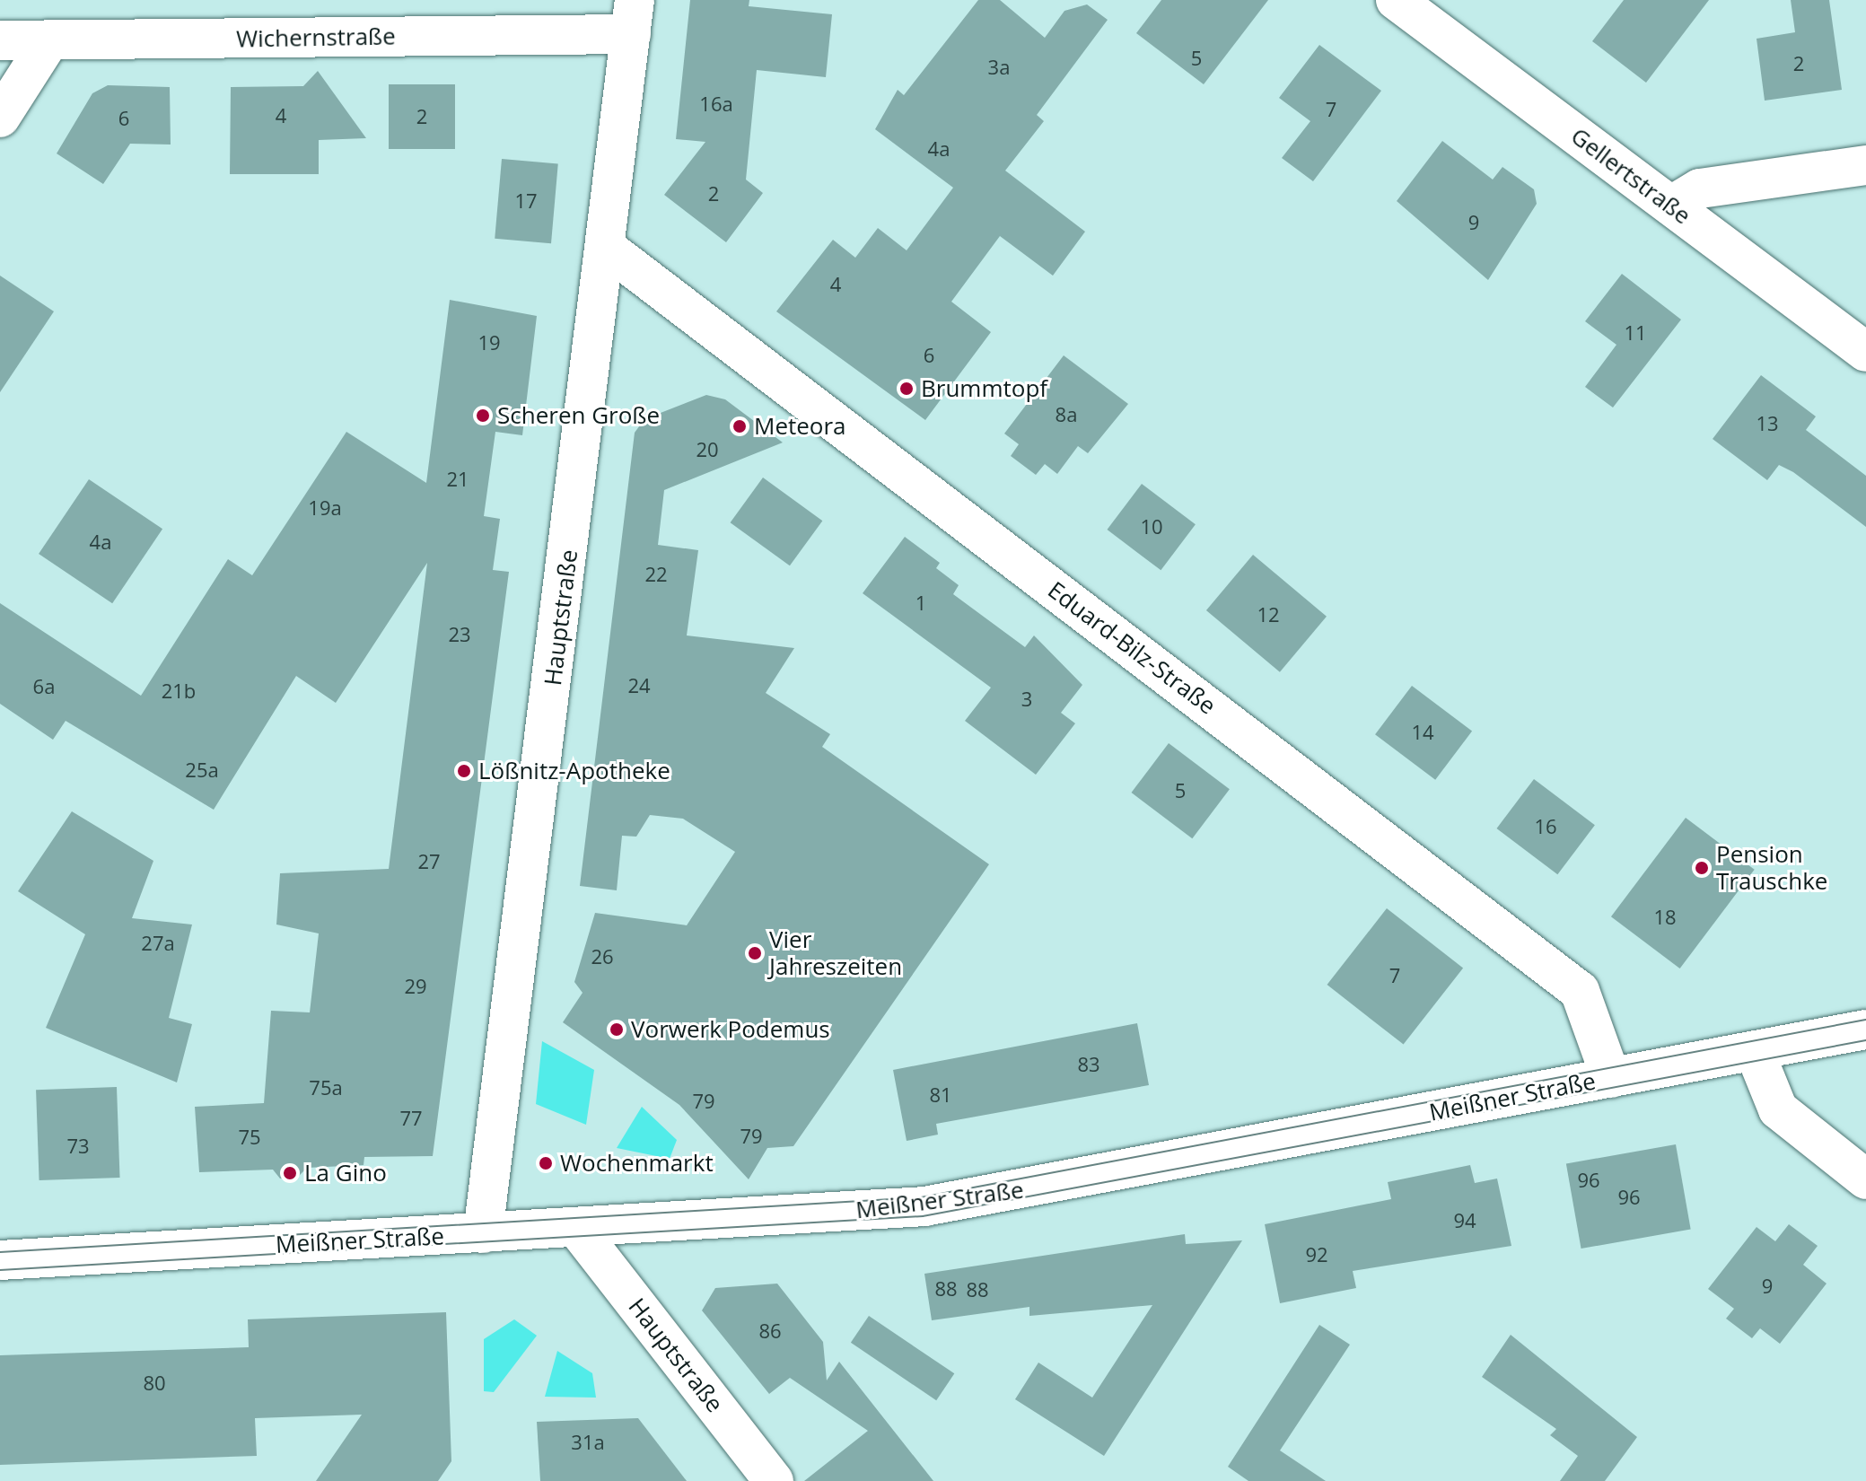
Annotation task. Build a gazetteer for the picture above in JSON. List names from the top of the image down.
{
  "streets": {
    "street": [
      "Wichernstraße",
      "Gellertstraße",
      "Hauptstraße",
      "Eduard-Bilz-Straße",
      "Meißner Straße"
    ]
  },
  "crossings": [
    ["Wichernstraße", "Hauptstraße"],
    ["Hauptstraße", "Eduard-Bilz-Straße"],
    ["Hauptstraße", "Meißner Straße"],
    ["Eduard-Bilz-Straße", "Meißner Straße"]
  ],
  "places": [
    "Brummtopf",
    "Scheren Große",
    "Meteora",
    "Lößnitz-Apotheke",
    "Pension Trauschke",
    "Vier Jahreszeiten",
    "Vorwerk Podemus",
    "Wochenmarkt",
    "La Gino"
  ],
  "house_numbers": [
    "5",
    "2",
    "3a",
    "16a",
    "7",
    "4",
    "2",
    "6",
    "4a",
    "2",
    "17",
    "9",
    "4",
    "11",
    "19",
    "6",
    "8a",
    "13",
    "20",
    "21",
    "19a",
    "10",
    "4a",
    "22",
    "1",
    "12",
    "23",
    "24",
    "6a",
    "21b",
    "3",
    "14",
    "25a",
    "5",
    "16",
    "27",
    "18",
    "27a",
    "26",
    "7",
    "29",
    "83",
    "75a",
    "81",
    "79",
    "77",
    "79",
    "75",
    "73",
    "96",
    "96",
    "94",
    "92",
    "9",
    "88",
    "88",
    "86",
    "80",
    "31a"
  ]
}
